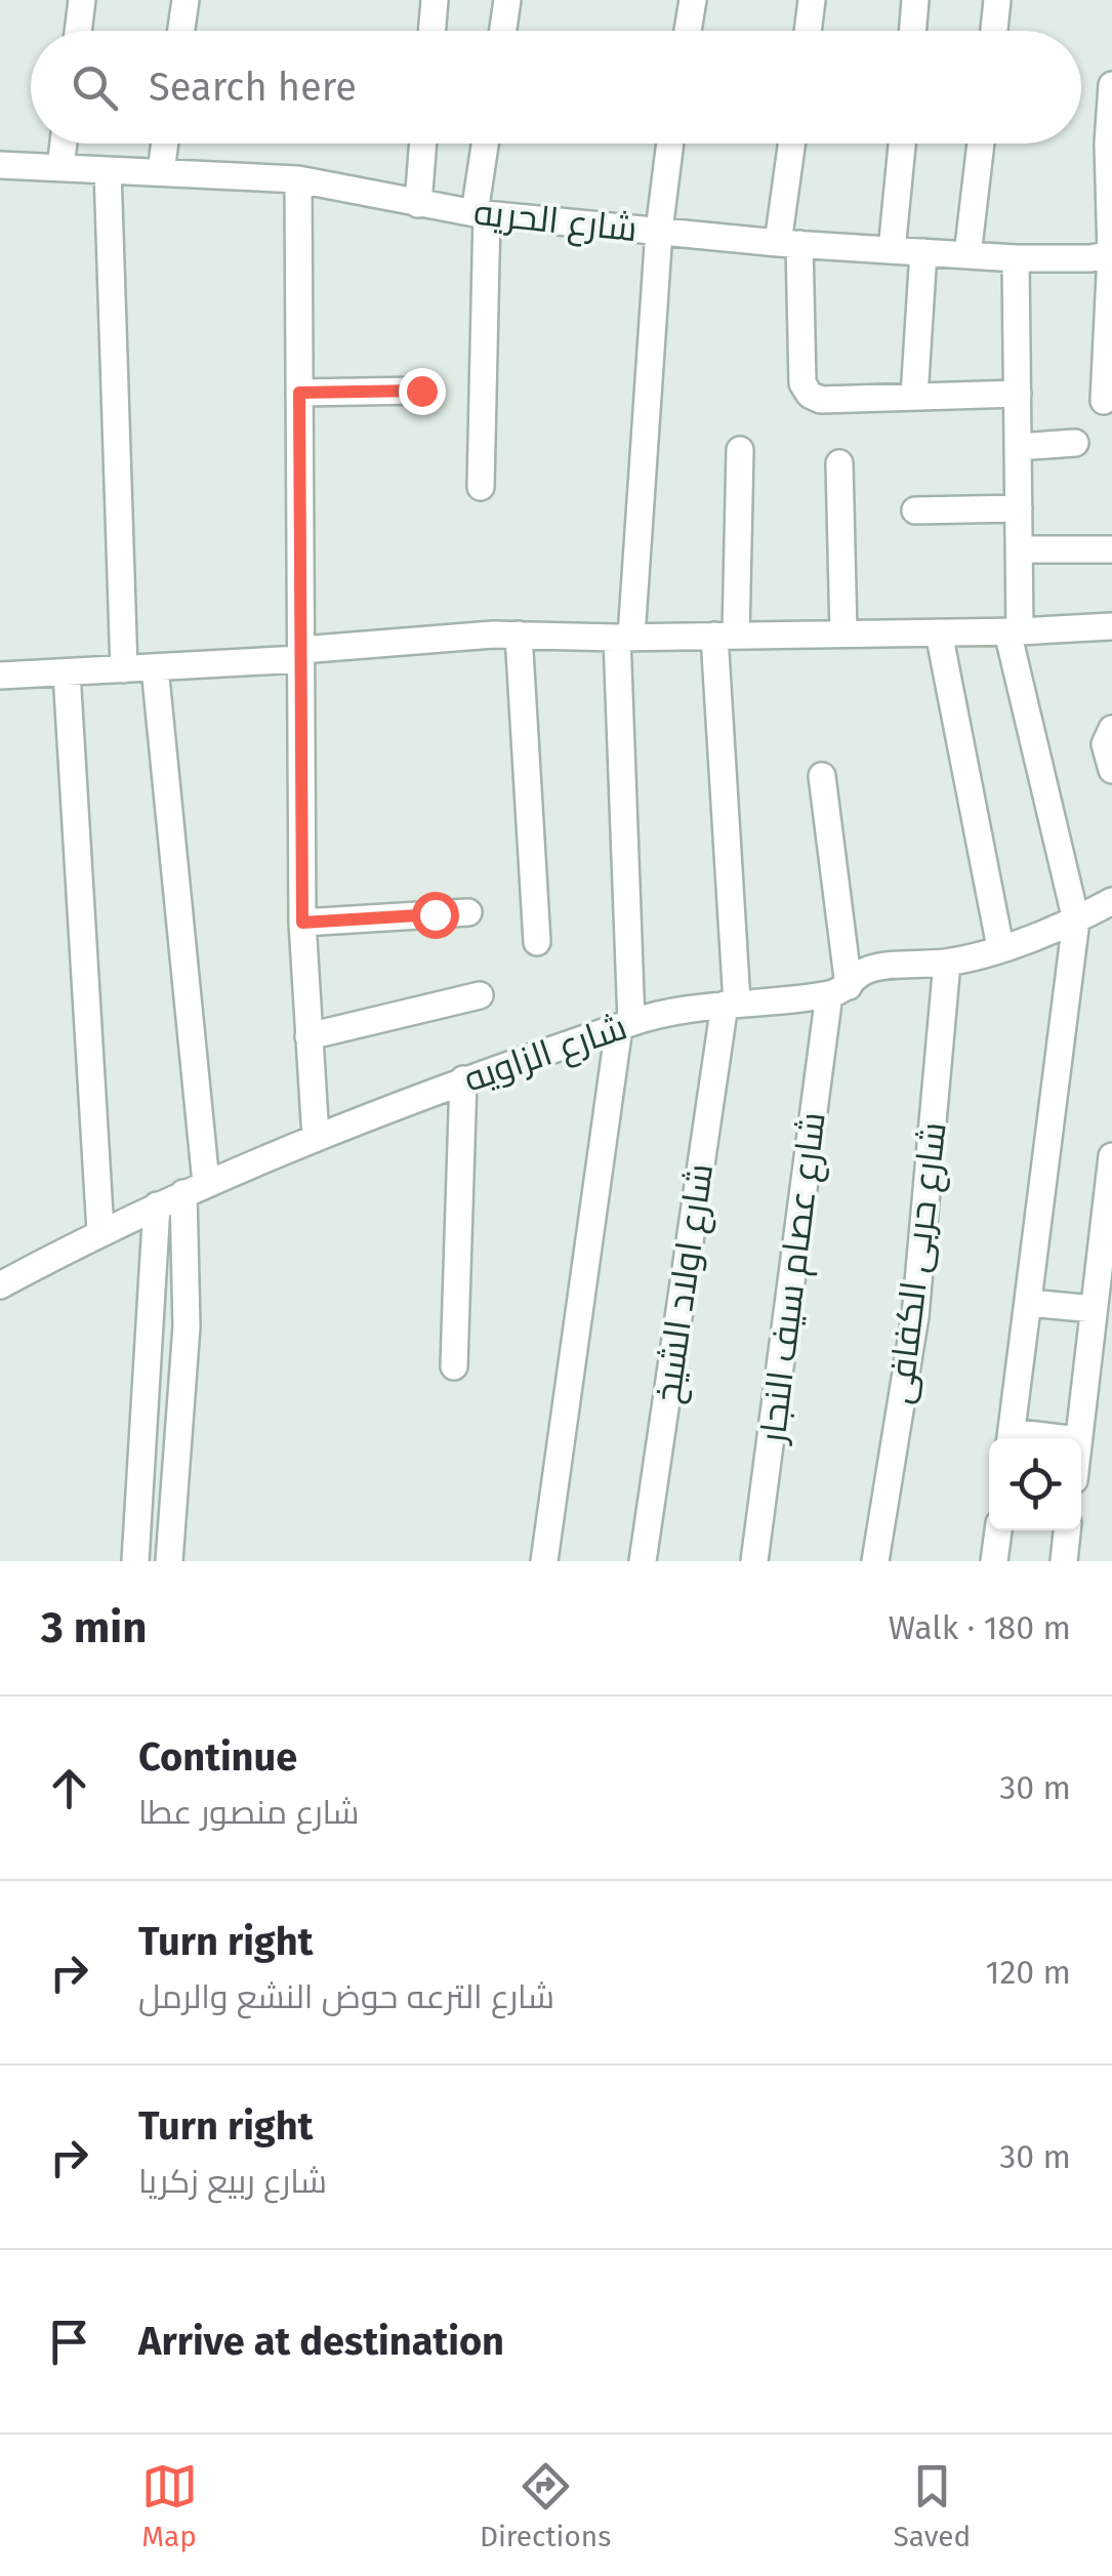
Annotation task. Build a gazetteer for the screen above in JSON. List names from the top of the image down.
{
  "streets": {
    "street": [
      "شارع الحريه",
      "شارع الزاويه",
      "شارع حربى الكفافى",
      "شارع عصام سيف النجار",
      "شارع اولاد الشيخ"
    ]
  },
  "crossings": [
    ["شارع الزاويه", "شارع حربى الكفافى"],
    ["شارع الزاويه", "شارع عصام سيف النجار"],
    ["شارع الزاويه", "شارع اولاد الشيخ"]
  ],
  "page": {
    "search": "Search here",
    "heading": ["3 min", "Walk · 180 m"],
    "list": [
      ["Continue", "شارع منصور عطا", "30 m"],
      ["Turn right", "شارع الترعه حوض النشع والرمل", "120 m"],
      ["Turn right", "شارع ربيع زكريا", "30 m"],
      "Arrive at destination"
    ],
    "nav": ["Map", "Directions", "Saved"]
  }
}
